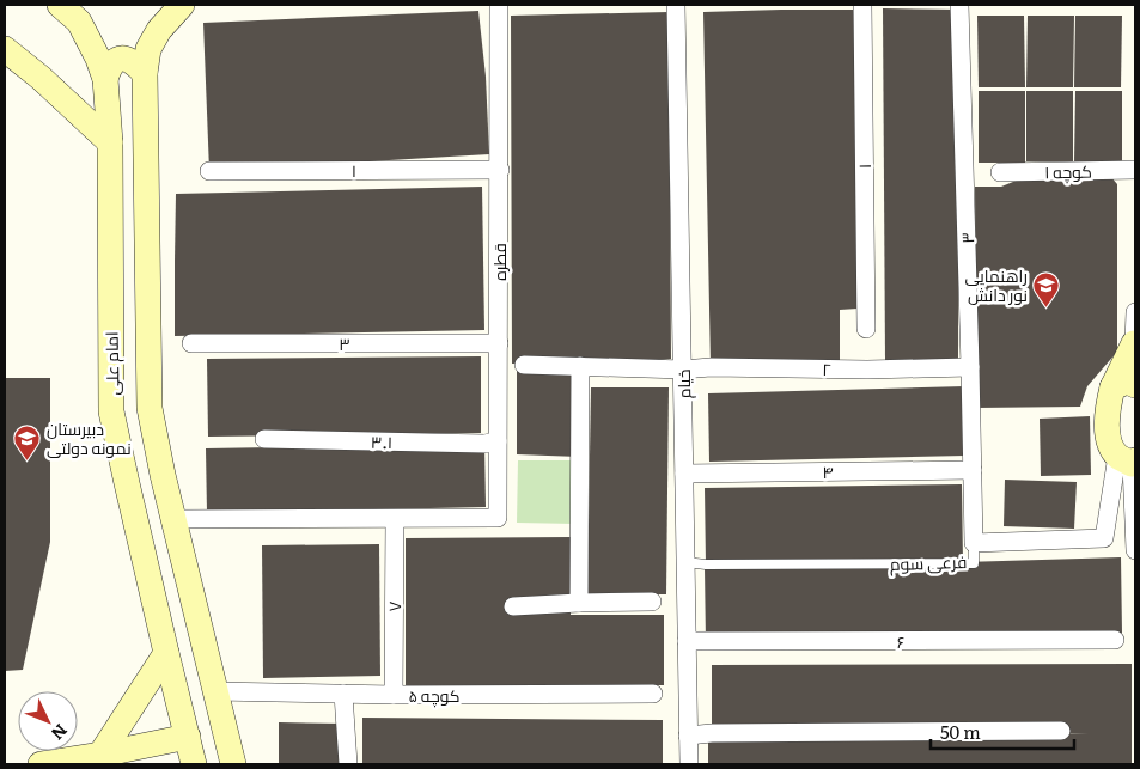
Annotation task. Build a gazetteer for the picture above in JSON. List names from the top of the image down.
{
  "streets": {
    "main road": ["امام علی"],
    "street": [
      "۱",
      "کوچه ۱",
      "۳",
      "قطره",
      "۲",
      "خیام",
      "۳.۱",
      "۴",
      "فرعی سوم",
      "۷",
      "۶",
      "کوچه ۵"
    ]
  },
  "crossings": [
    ["۱", "قطره"],
    ["۳", "قطره"],
    ["۳", "۲"],
    ["۳", "۴"],
    ["۳", "فرعی سوم"],
    ["قطره", "۳.۱"],
    ["قطره", "۷"],
    ["۲", "خیام"],
    ["خیام", "۴"],
    ["خیام", "فرعی سوم"],
    ["خیام", "۶"],
    ["۷", "کوچه ۵"]
  ],
  "places": {
    "school or university": ["راهنمایی نور دانش", "دبیرستان نمونه دولتی"]
  },
  "scale_bar": "50 m",
  "north": "bottom right"
}
